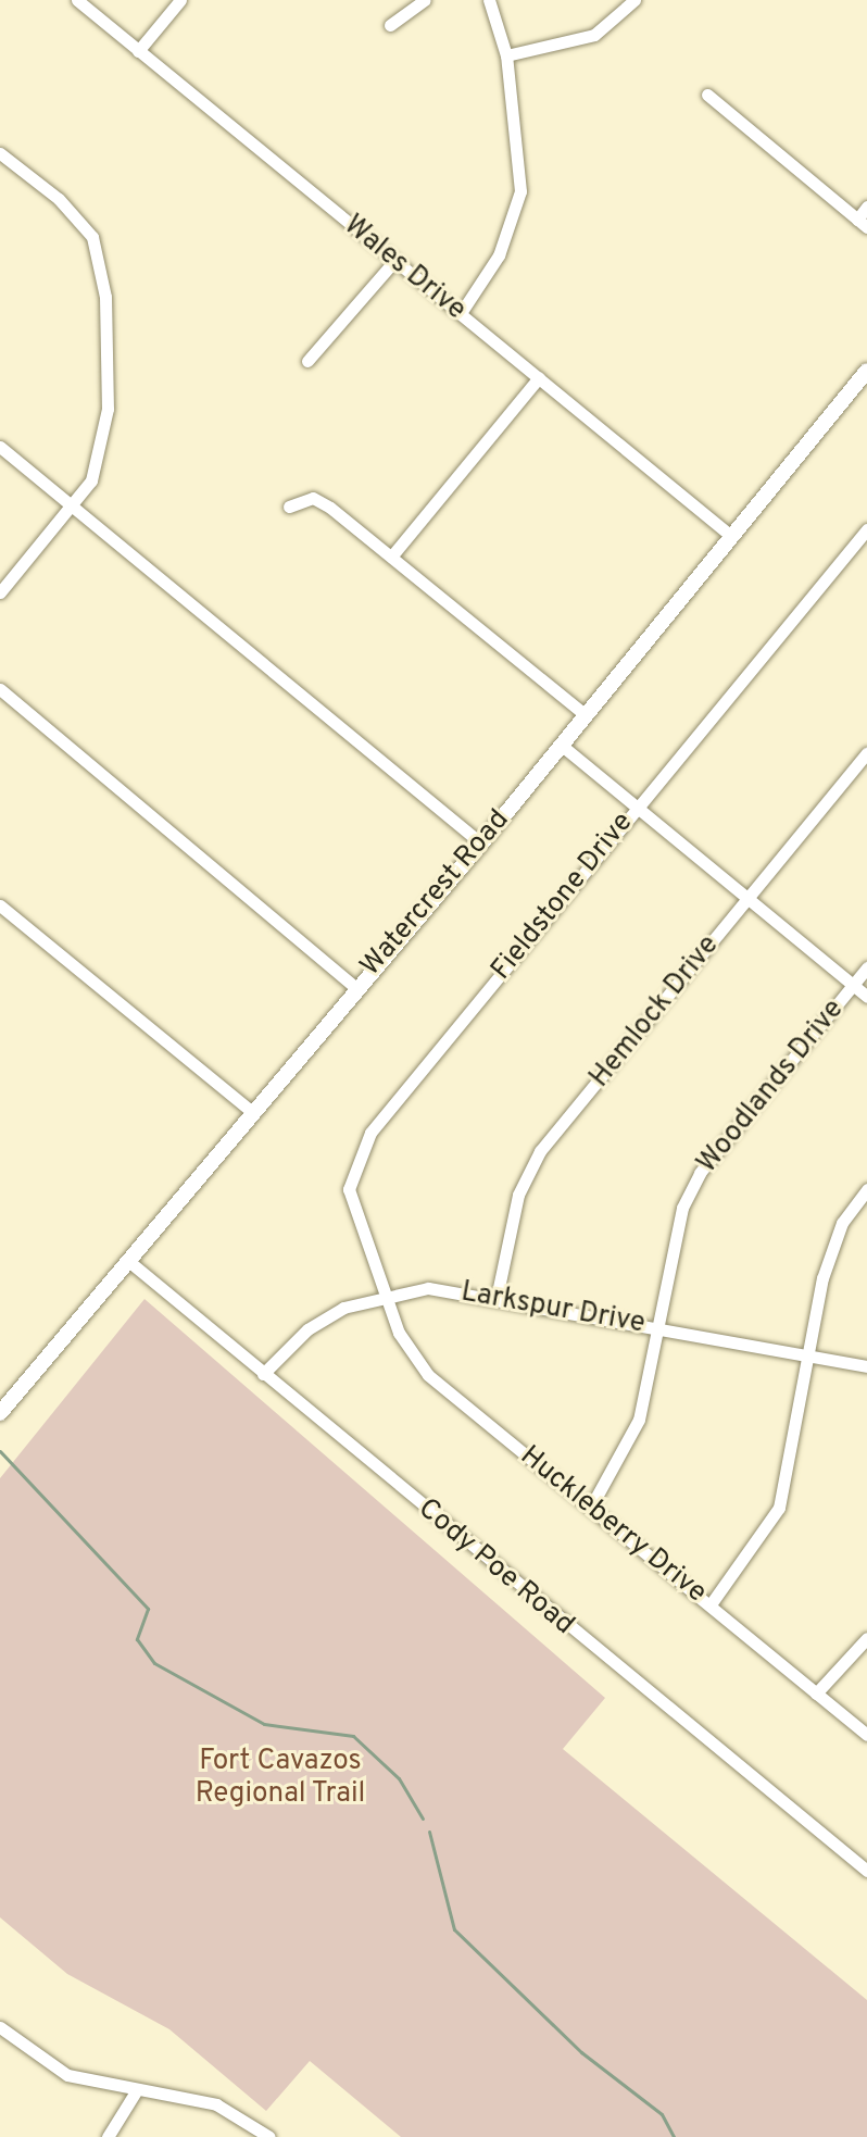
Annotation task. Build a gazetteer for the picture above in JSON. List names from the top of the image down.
{
  "streets": {
    "street": [
      "Wales Drive",
      "Watercrest Road",
      "Fieldstone Drive",
      "Hemlock Drive",
      "Woodlands Drive",
      "Larkspur Drive",
      "Huckleberry Drive",
      "Cody Poe Road"
    ]
  },
  "crossings": [
    ["Wales Drive", "Watercrest Road"],
    ["Watercrest Road", "Cody Poe Road"],
    ["Fieldstone Drive", "Larkspur Drive"],
    ["Fieldstone Drive", "Huckleberry Drive"],
    ["Hemlock Drive", "Larkspur Drive"],
    ["Woodlands Drive", "Larkspur Drive"],
    ["Woodlands Drive", "Huckleberry Drive"],
    ["Larkspur Drive", "Huckleberry Drive"],
    ["Larkspur Drive", "Cody Poe Road"]
  ],
  "parks": ["Fort Cavazos Regional Trail"]
}
